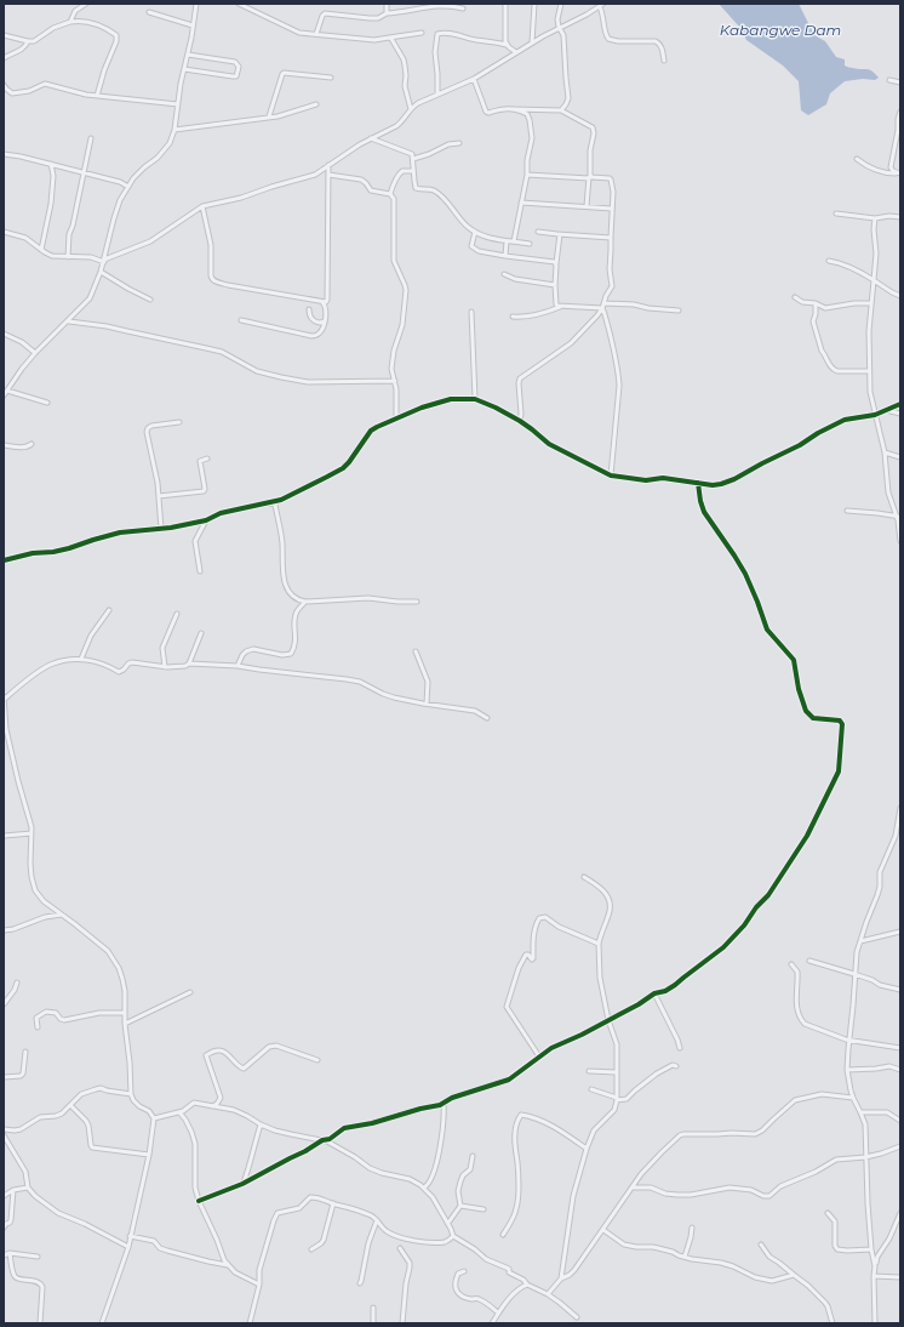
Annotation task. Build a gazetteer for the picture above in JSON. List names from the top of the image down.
{
  "water": ["Kabangwe Dam"]
}
